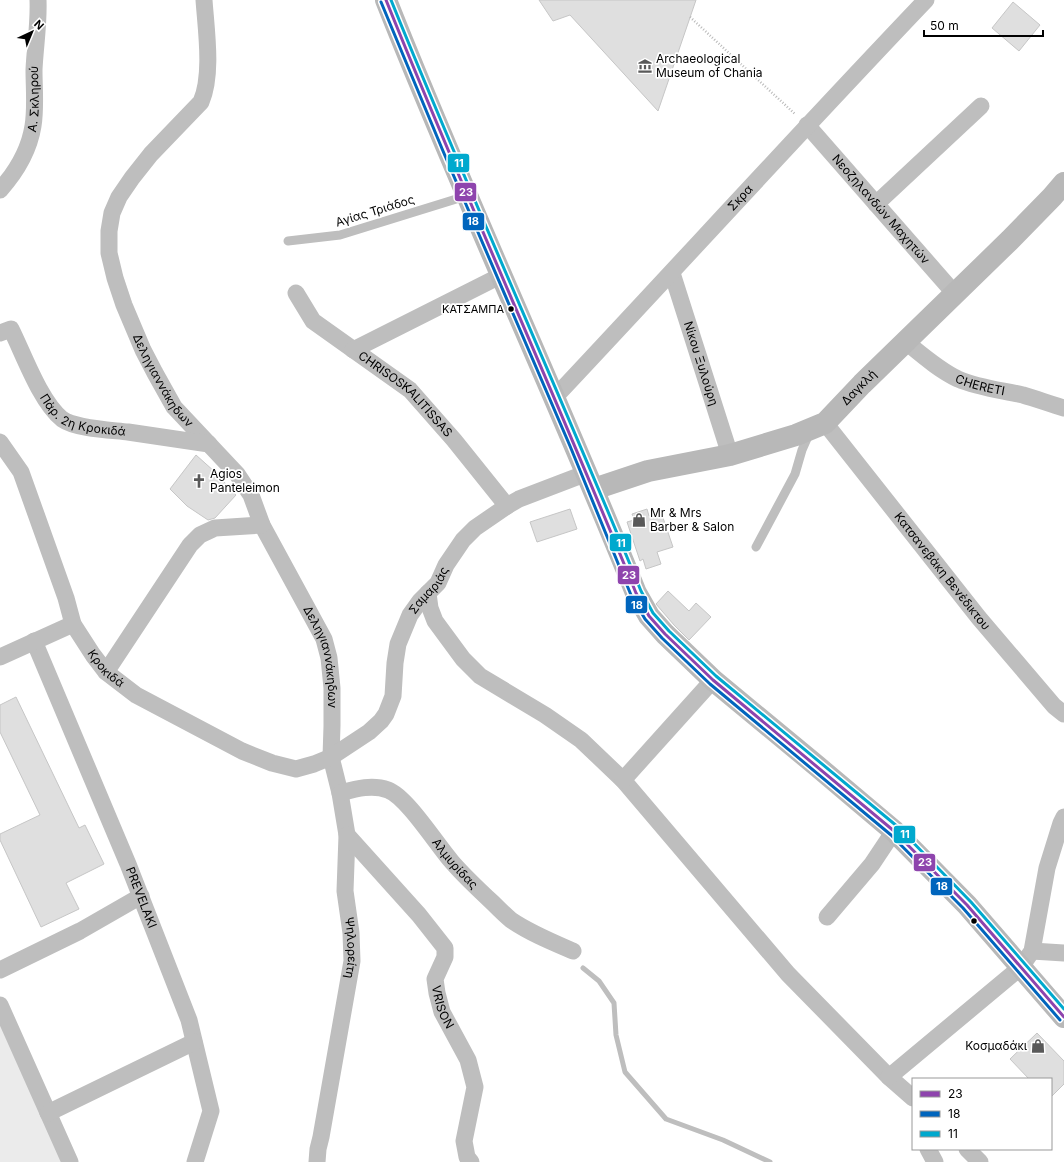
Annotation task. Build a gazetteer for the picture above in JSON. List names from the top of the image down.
{
  "streets": {
    "main road": ["Δαγκλή"],
    "street": [
      "Α. Σκληρού",
      "Σκρα",
      "Νεοζηλανδών Μαχητών",
      "Νίκου Ξυλούρη",
      "Δεληγιαννάκηδων",
      "CHERETI",
      "CHRISOSKALITISSAS",
      "Πάρ. 2η Κροκιδά",
      "Κατσανεβάκη Βενέδικτου",
      "Σαμαριάς",
      "Κροκιδά",
      "Αλμυρίδας",
      "PREVELAKI",
      "Ψηλορείτη",
      "VRISON"
    ],
    "lane": ["Αγίας Τριάδος"]
  },
  "crossings": [
    ["Σκρα", "Νεοζηλανδών Μαχητών"],
    ["Σκρα", "Νίκου Ξυλούρη"],
    ["Νεοζηλανδών Μαχητών", "Δαγκλή"],
    ["Νίκου Ξυλούρη", "Δαγκλή"],
    ["Δεληγιαννάκηδων", "Πάρ. 2η Κροκιδά"],
    ["Δεληγιαννάκηδων", "Σαμαριάς"],
    ["Δεληγιαννάκηδων", "Κροκιδά"],
    ["Δεληγιαννάκηδων", "Ψηλορείτη"],
    ["CHERETI", "Δαγκλή"],
    ["Δαγκλή", "Κατσανεβάκη Βενέδικτου"],
    ["Δαγκλή", "Σαμαριάς"],
    ["CHRISOSKALITISSAS", "Σαμαριάς"],
    ["Σαμαριάς", "Κροκιδά"],
    ["Σαμαριάς", "Ψηλορείτη"],
    ["Κροκιδά", "Ψηλορείτη"],
    ["Αλμυρίδας", "Ψηλορείτη"],
    ["Ψηλορείτη", "VRISON"]
  ],
  "places": {
    "museum": ["Archaeological Museum of Chania"],
    "other": ["ΚΑΤΣΑΜΠΑ"],
    "church": ["Agios Panteleimon"],
    "shop": ["Mr & Mrs Barber & Salon", "Κοσμαδάκι"]
  },
  "lines": ["transit line 23", "transit line 11", "transit line 18"],
  "legend": ["23", "18", "11"],
  "scale_bar": "50 m",
  "north": "top right"
}
